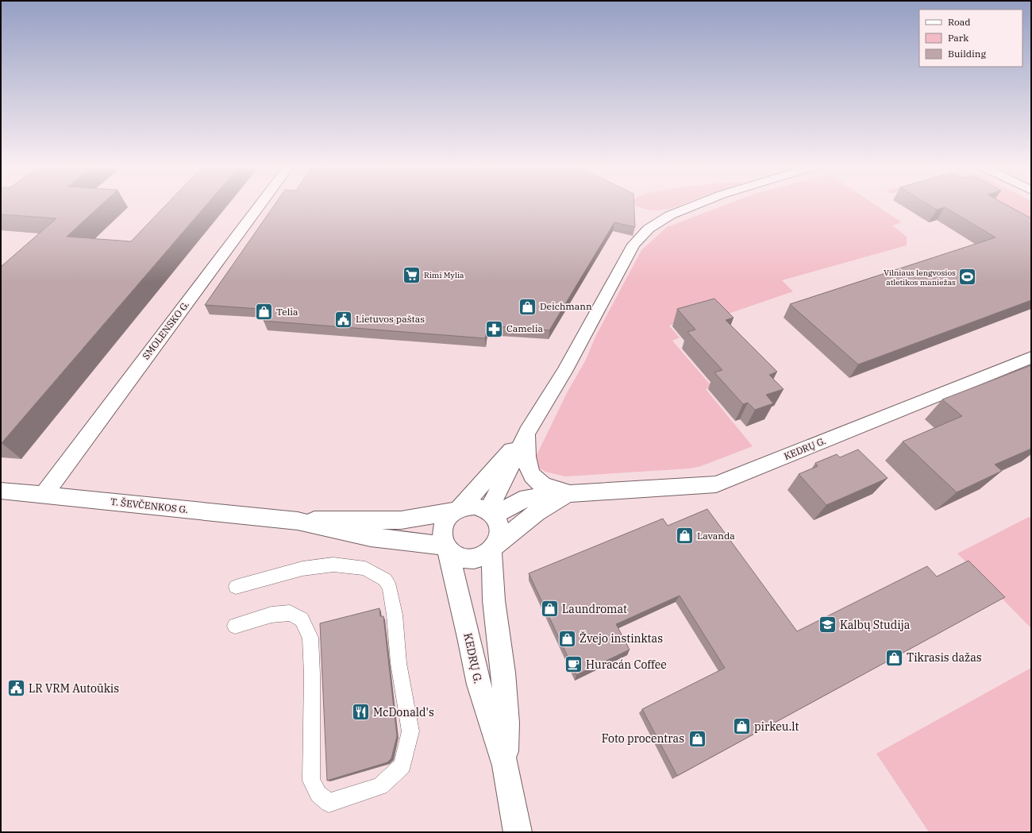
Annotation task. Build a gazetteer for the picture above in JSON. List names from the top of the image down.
{
  "streets": {
    "street": ["SMOLENSKO G.", "KEDRŲ G.", "T. ŠEVČENKOS G."]
  },
  "crossings": [
    ["SMOLENSKO G.", "T. ŠEVČENKOS G."],
    ["KEDRŲ G.", "T. ŠEVČENKOS G."]
  ],
  "places": {
    "supermarket": ["Rimi Mylia"],
    "sports": ["Vilniaus lengvosios atletikos maniežas"],
    "shop": [
      "Deichmann",
      "Telia",
      "Lavanda",
      "Laundromat",
      "Žvejo instinktas",
      "Tikrasis dažas",
      "pirkeu.lt",
      "Foto procentras"
    ],
    "public building": ["Lietuvos paštas", "LR VRM Autoūkis"],
    "pharmacy": ["Camelia"],
    "school or university": ["Kalbų Studija"],
    "cafe": ["Huracán Coffee"],
    "restaurant": ["McDonald's"]
  },
  "legend": ["Road", "Park", "Building"]
}
